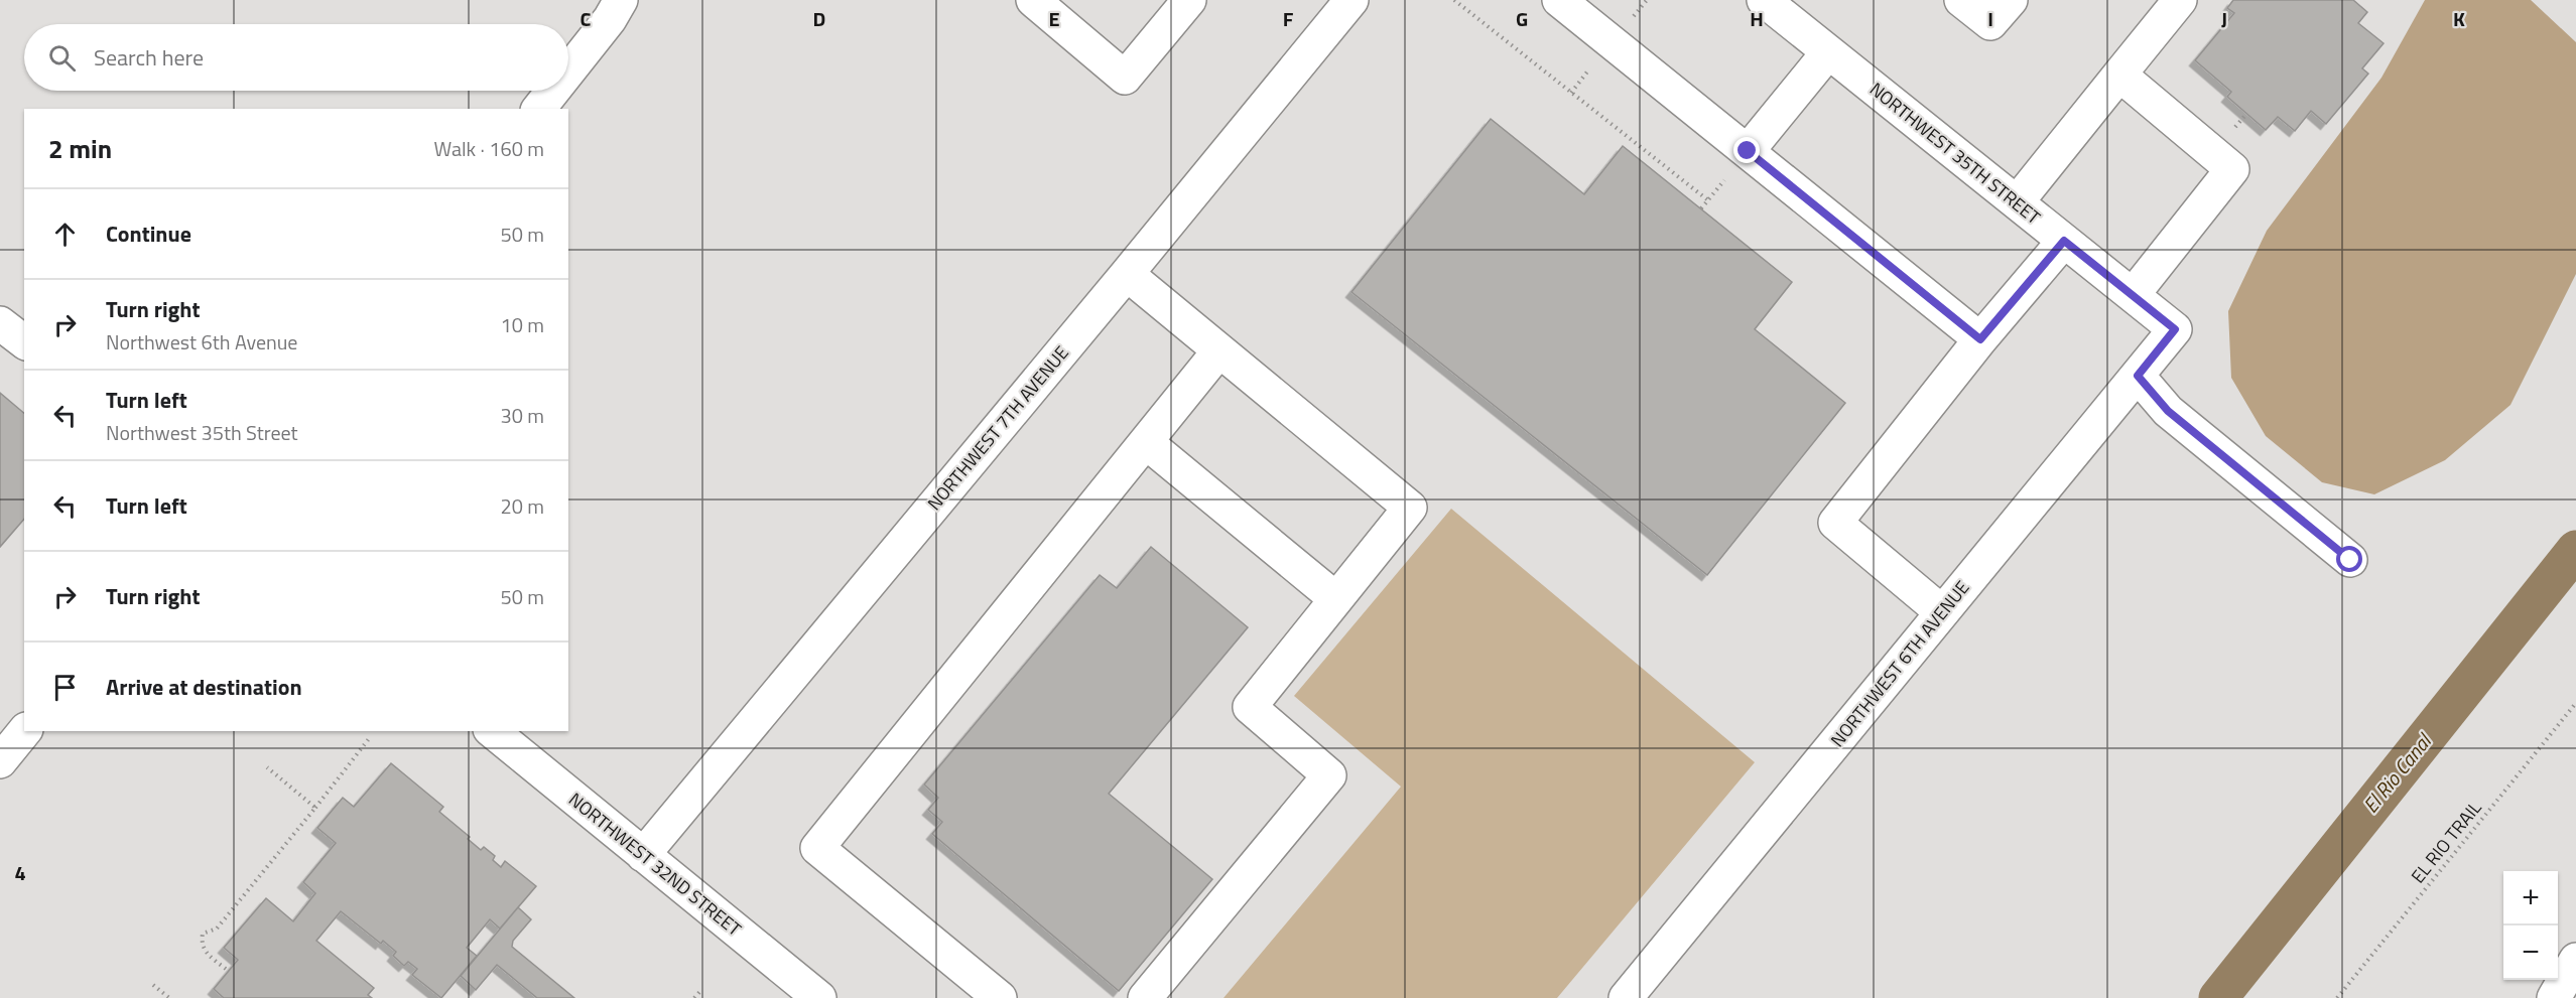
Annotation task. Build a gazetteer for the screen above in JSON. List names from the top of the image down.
{
  "streets": {
    "street": [
      "NORTHWEST 35TH STREET",
      "NORTHWEST 7TH AVENUE",
      "NORTHWEST 6TH AVENUE",
      "NORTHWEST 32ND STREET"
    ],
    "path": ["EL RIO TRAIL"]
  },
  "crossings": [
    ["NORTHWEST 35TH STREET", "NORTHWEST 6TH AVENUE"],
    ["NORTHWEST 7TH AVENUE", "NORTHWEST 32ND STREET"]
  ],
  "water": ["El Rio Canal"],
  "page": {
    "search": "Search here",
    "heading": ["2 min", "Walk · 160 m"],
    "list": [
      ["Continue", "50 m"],
      ["Turn right", "Northwest 6th Avenue", "10 m"],
      ["Turn left", "Northwest 35th Street", "30 m"],
      ["Turn left", "20 m"],
      ["Turn right", "50 m"],
      "Arrive at destination"
    ],
    "map_buttons": ["+", "−"]
  },
  "grid": {
    "columns": [
      "C",
      "D",
      "E",
      "F",
      "G",
      "H",
      "I",
      "J",
      "K"
    ],
    "rows": ["4"]
  }
}
